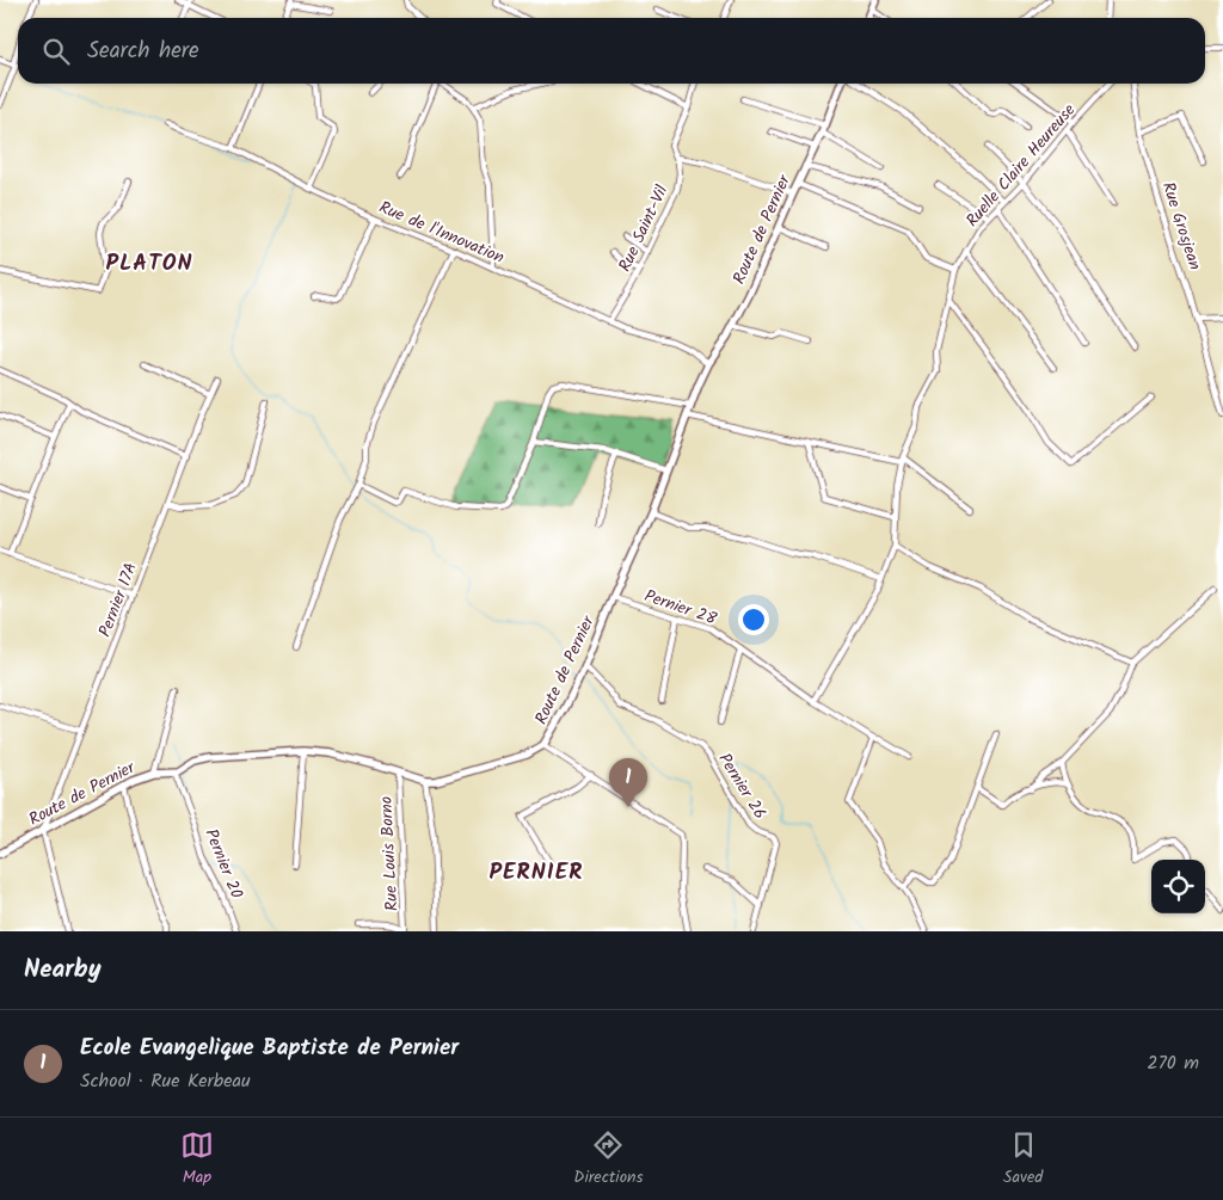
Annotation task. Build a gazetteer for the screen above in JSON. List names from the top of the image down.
{
  "streets": {
    "street": [
      "Ruelle Claire Heureuse",
      "Rue Grosjean",
      "Rue Saint-Vil",
      "Route de Pernier",
      "Rue de l'Innovation",
      "Pernier 17A",
      "Pernier 28",
      "Pernier 26",
      "Rue Louis Borno",
      "Pernier 20"
    ]
  },
  "crossings": [
    ["Rue Saint-Vil", "Rue de l'Innovation"],
    ["Route de Pernier", "Rue de l'Innovation"],
    ["Route de Pernier", "Pernier 17A"],
    ["Route de Pernier", "Pernier 28"],
    ["Route de Pernier", "Pernier 26"],
    ["Route de Pernier", "Rue Louis Borno"],
    ["Route de Pernier", "Pernier 20"]
  ],
  "districts": ["PLATON", "PERNIER"],
  "page": {
    "search": "Search here",
    "pins": "1",
    "heading": "Nearby",
    "list": [
      {
        "mark": "1",
        "name": "Ecole Evangelique Baptiste de Pernier",
        "note": "School · Rue Kerbeau",
        "value": "270 m"
      }
    ],
    "nav": ["Map", "Directions", "Saved"]
  }
}
